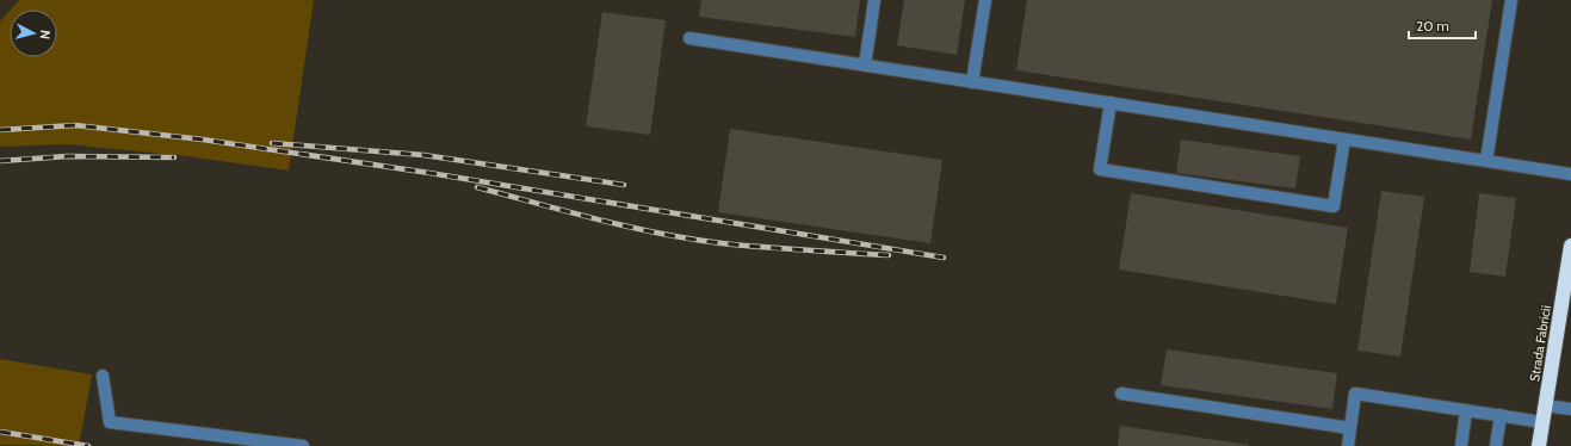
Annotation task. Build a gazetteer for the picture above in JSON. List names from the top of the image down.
{
  "streets": {
    "highway": ["Strada Fabricii"]
  },
  "scale_bar": "20 m",
  "north": "right"
}
